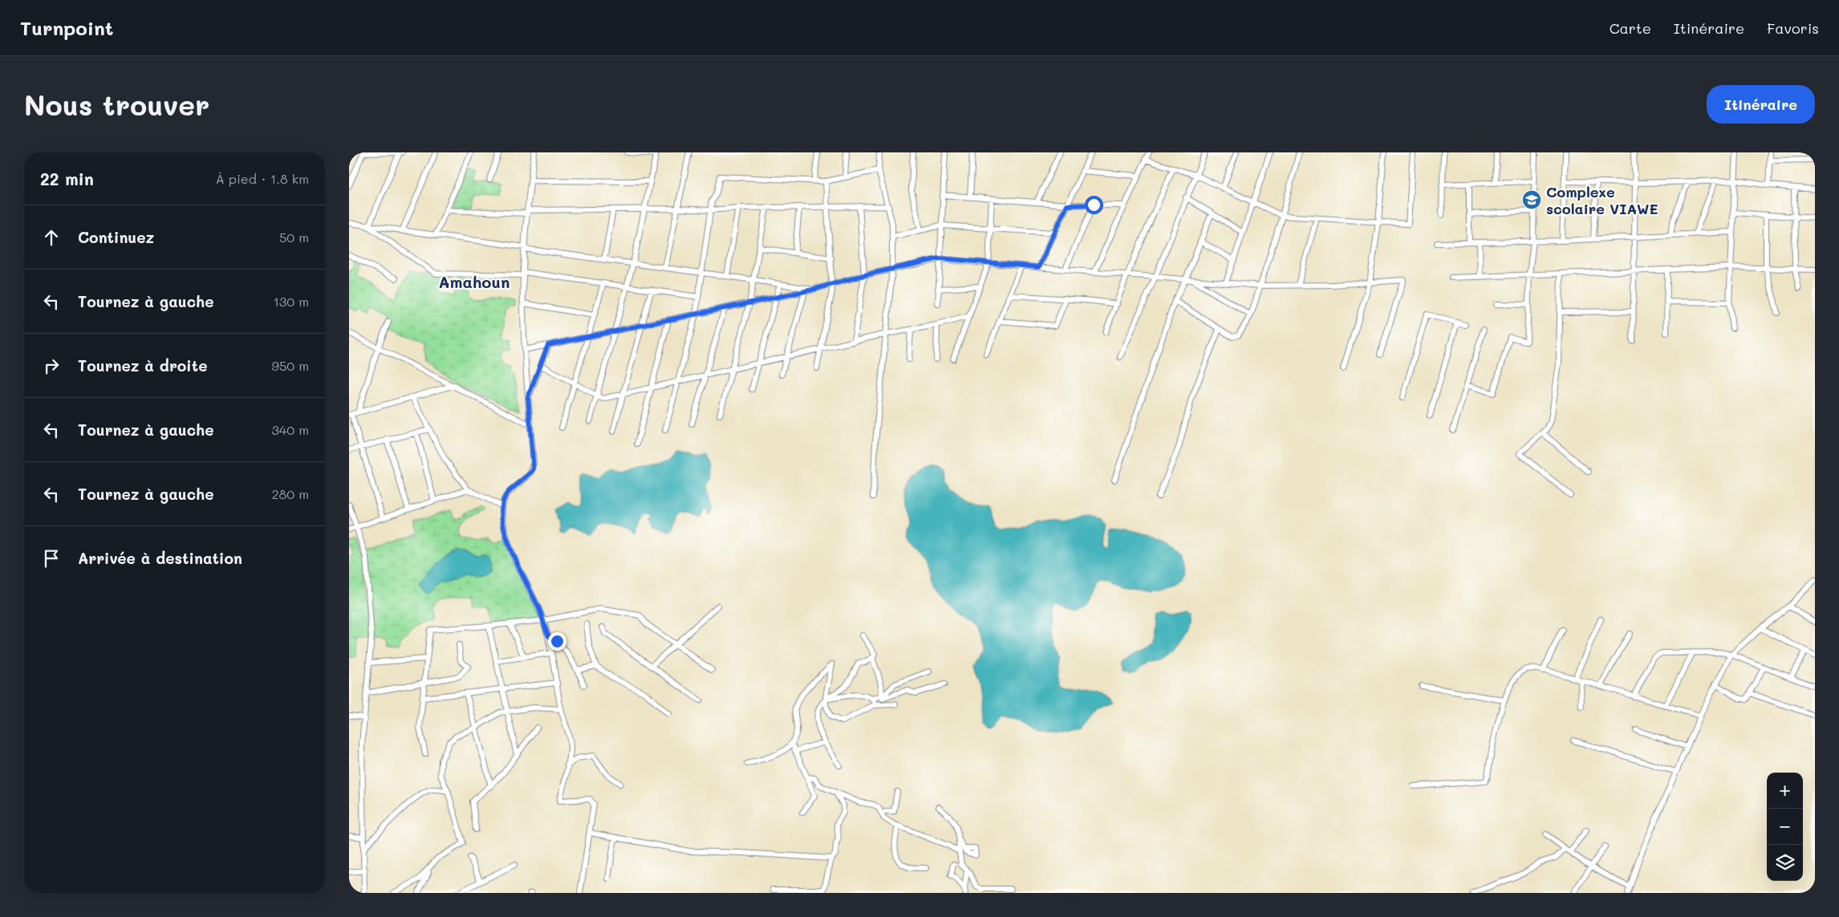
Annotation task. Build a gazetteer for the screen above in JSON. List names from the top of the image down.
{
  "districts": ["Amahoun"],
  "places": {
    "school or university": ["Complexe scolaire VIAWE"]
  },
  "page": {
    "header": "Turnpoint",
    "nav": ["Carte", "Itinéraire", "Favoris"],
    "buttons": "Itinéraire",
    "title": "Nous trouver",
    "heading": ["22 min", "À pied · 1.8 km"],
    "list": [
      ["Continuez", "50 m"],
      ["Tournez à gauche", "130 m"],
      ["Tournez à droite", "950 m"],
      ["Tournez à gauche", "340 m"],
      ["Tournez à gauche", "280 m"],
      "Arrivée à destination"
    ],
    "map_buttons": ["+", "−"]
  }
}
